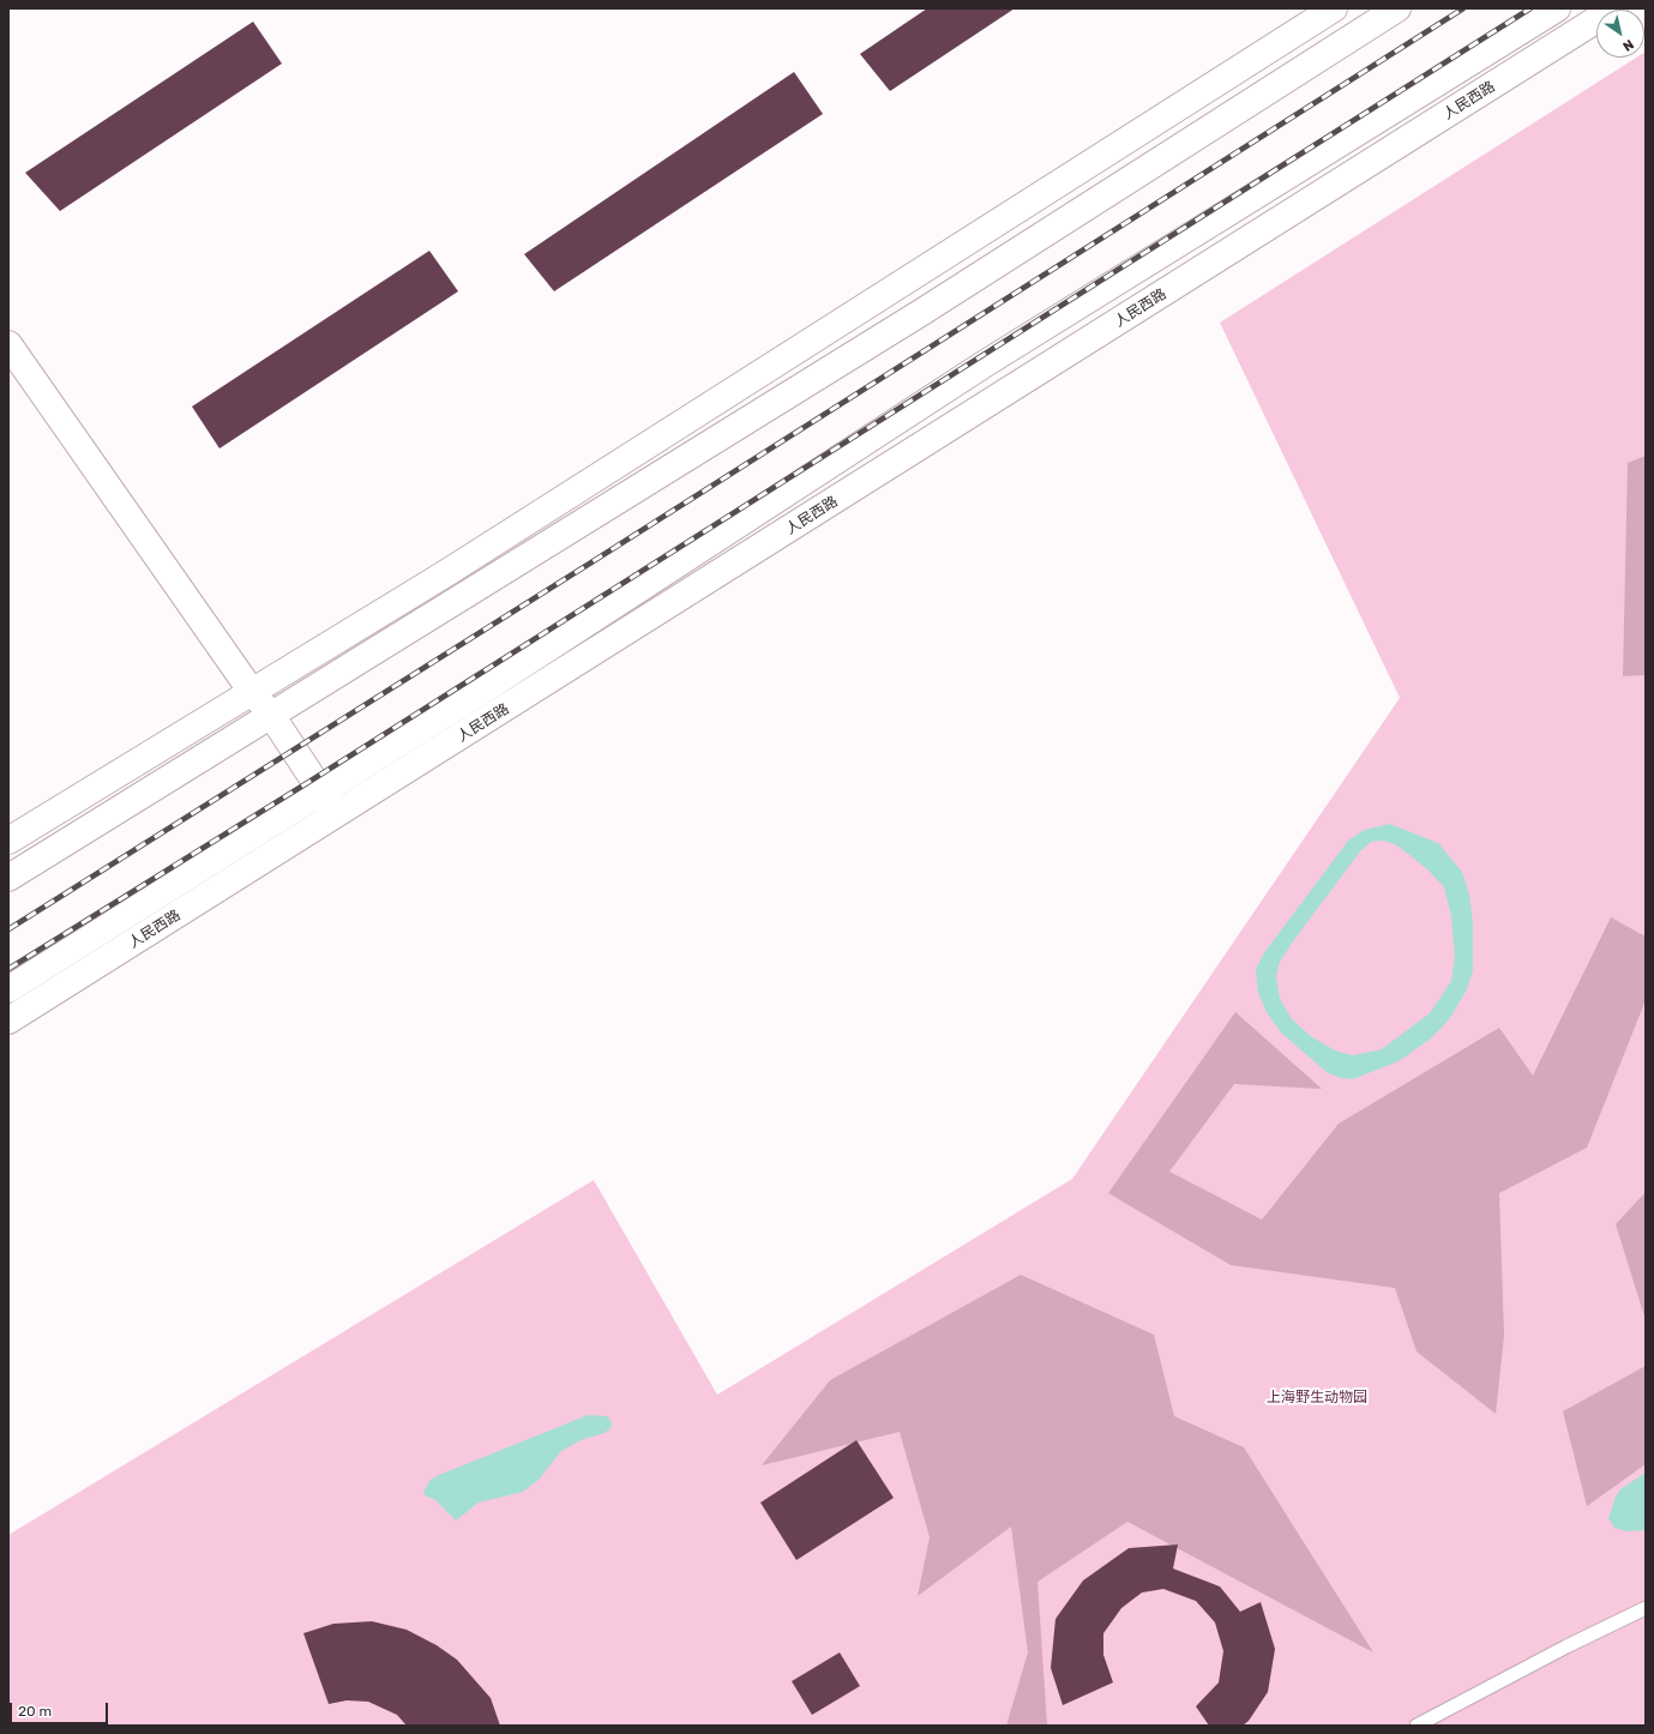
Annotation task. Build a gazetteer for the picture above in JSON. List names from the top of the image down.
{
  "streets": {
    "street": ["人民西路"]
  },
  "parks": ["上海野生动物园"],
  "scale_bar": "20 m",
  "north": "bottom right"
}
